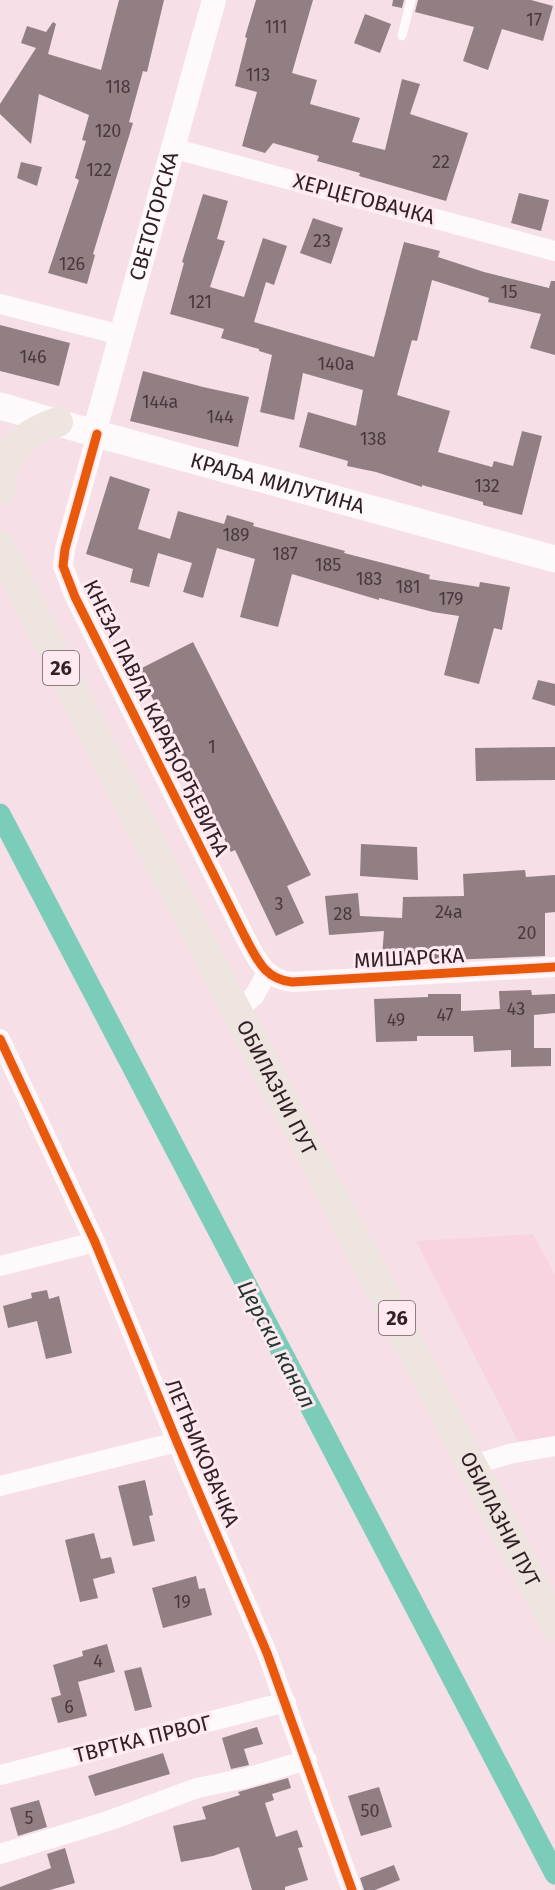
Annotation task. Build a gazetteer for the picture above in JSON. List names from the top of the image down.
{
  "streets": {
    "main road": ["КРАЉА МИЛУТИНА", "26", "ОБИЛАЗНИ ПУТ"],
    "street": [
      "ХЕРЦЕГОВАЧКА",
      "СВЕТОГОРСКА",
      "КНЕЗА ПАВЛА КАРАЂОРЂЕВИЋА",
      "МИШАРСКА",
      "ЛЕТЊИКОВАЧКА",
      "ТВРТКА ПРВОГ"
    ]
  },
  "crossings": [
    ["ХЕРЦЕГОВАЧКА", "СВЕТОГОРСКА"],
    ["СВЕТОГОРСКА", "КРАЉА МИЛУТИНА"],
    ["СВЕТОГОРСКА", "КНЕЗА ПАВЛА КАРАЂОРЂЕВИЋА"],
    ["КРАЉА МИЛУТИНА", "КНЕЗА ПАВЛА КАРАЂОРЂЕВИЋА"],
    ["КНЕЗА ПАВЛА КАРАЂОРЂЕВИЋА", "МИШАРСКА"],
    ["ЛЕТЊИКОВАЧКА", "ТВРТКА ПРВОГ"]
  ],
  "water": ["Церски канал"],
  "house_numbers": [
    "17",
    "111",
    "113",
    "118",
    "120",
    "22",
    "122",
    "23",
    "126",
    "15",
    "121",
    "146",
    "140a",
    "144a",
    "144",
    "138",
    "132",
    "189",
    "187",
    "185",
    "183",
    "181",
    "179",
    "1",
    "3",
    "24a",
    "28",
    "20",
    "43",
    "47",
    "49",
    "19",
    "4",
    "6",
    "50",
    "5"
  ]
}
